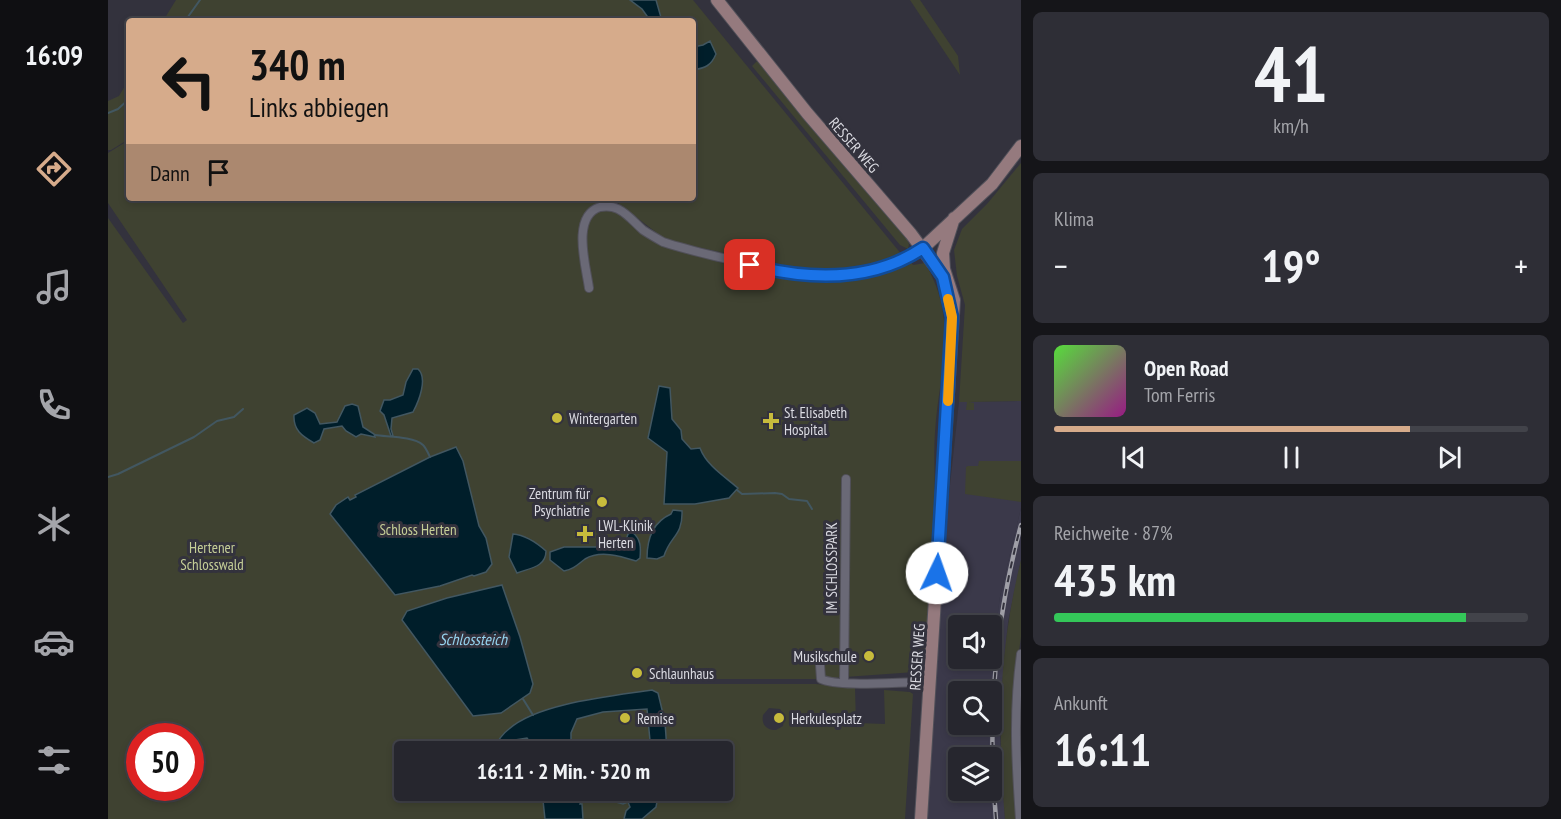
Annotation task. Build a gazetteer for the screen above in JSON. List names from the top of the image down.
{
  "streets": {
    "main road": ["RESSER WEG"],
    "street": ["IM SCHLOSSPARK"]
  },
  "water": ["Schlossteich"],
  "parks": ["Schloss Herten", "Hertener Schlosswald"],
  "places": {
    "other": [
      "Wintergarten",
      "Zentrum für Psychiatrie",
      "Musikschule",
      "Schlaunhaus",
      "Remise",
      "Herkulesplatz"
    ],
    "health": ["St. Elisabeth Hospital", "LWL-Klinik Herten"]
  },
  "page": {
    "tabs": "16:09",
    "tile": [
      ["41", "km/h"],
      "Klima",
      ["Reichweite · 87%", "435 km"],
      ["Ankunft", "16:11"]
    ],
    "turn": ["340 m", "Links abbiegen"],
    "then": "Dann",
    "heat": ["−", "19°", "+"],
    "song": ["Open Road", "Tom Ferris"],
    "limit": "50",
    "trip": "16:11 · 2 Min. · 520 m"
  }
}
